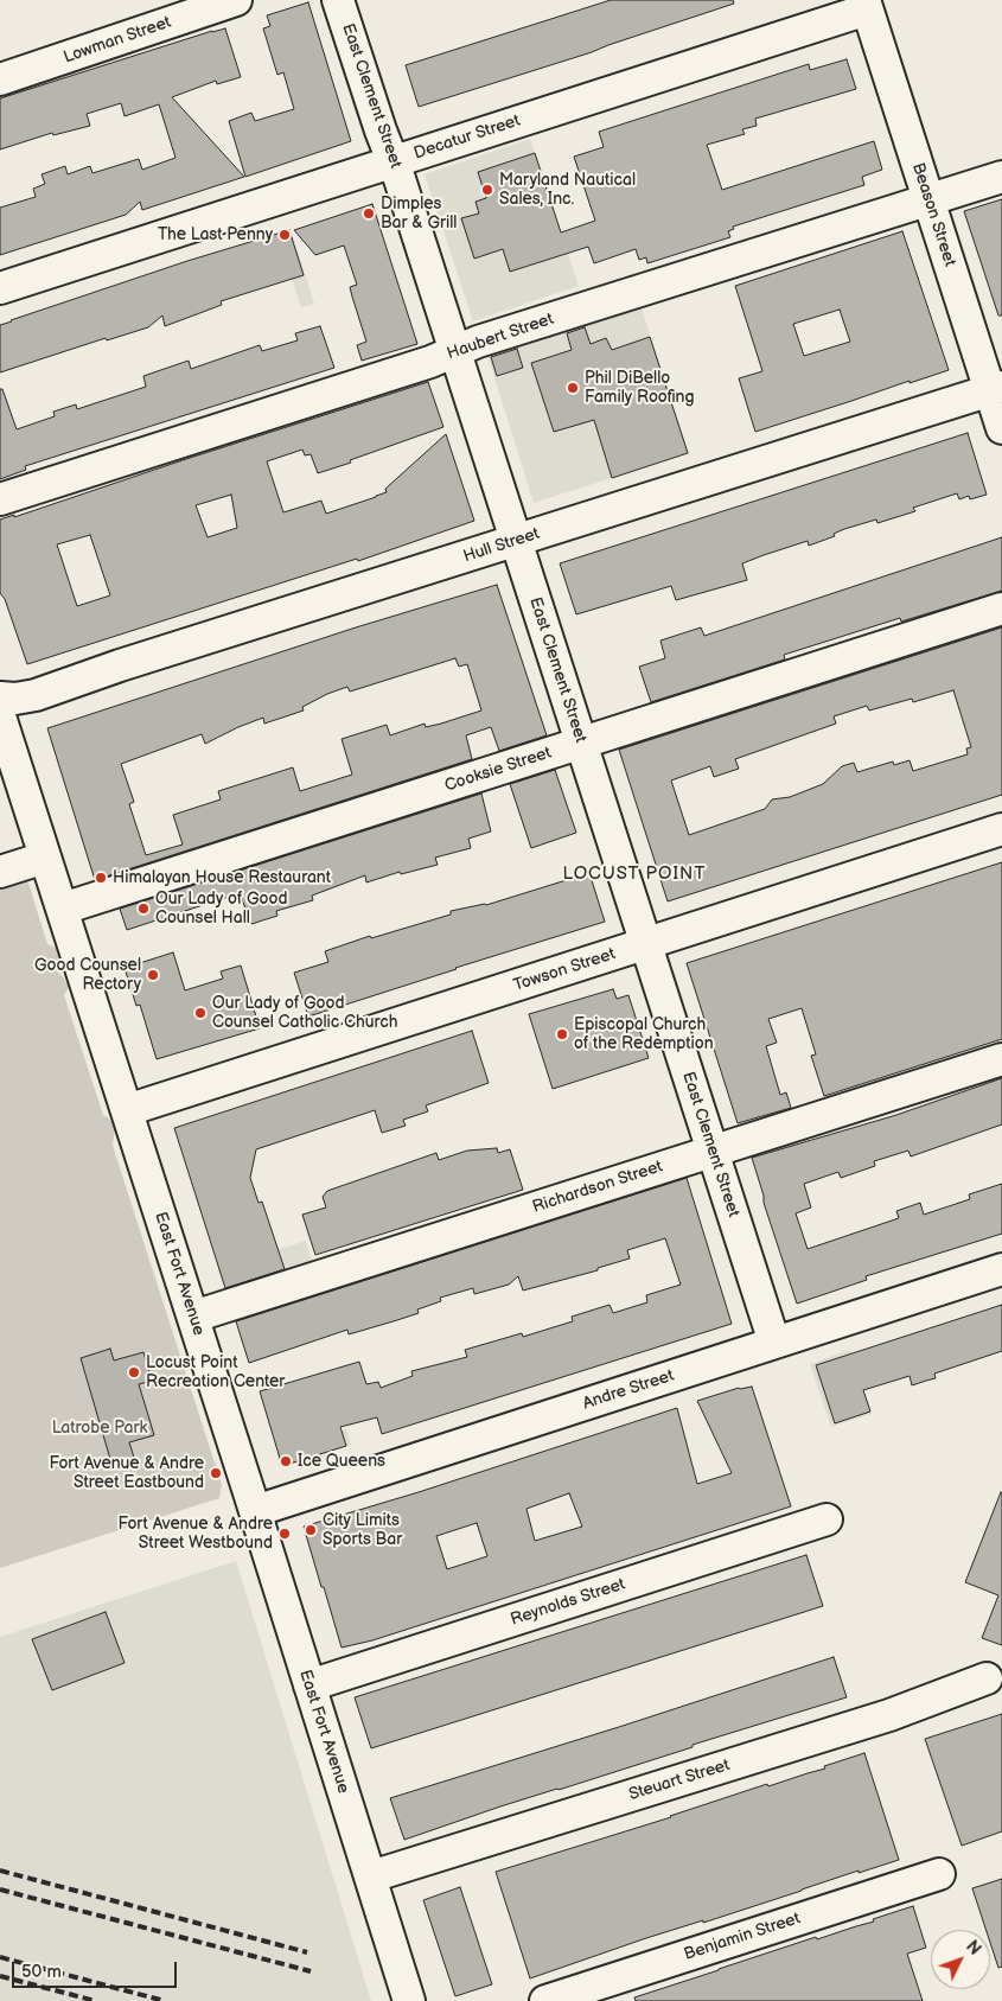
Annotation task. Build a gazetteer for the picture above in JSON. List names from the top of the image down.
{
  "streets": {
    "street": [
      "Lowman Street",
      "East Clement Street",
      "Decatur Street",
      "Beason Street",
      "Haubert Street",
      "Hull Street",
      "Cooksie Street",
      "Towson Street",
      "Richardson Street",
      "East Fort Avenue",
      "Andre Street",
      "Reynolds Street",
      "Steuart Street",
      "Benjamin Street"
    ]
  },
  "crossings": [
    ["East Clement Street", "Decatur Street"],
    ["East Clement Street", "Haubert Street"],
    ["East Clement Street", "Hull Street"],
    ["East Clement Street", "Cooksie Street"],
    ["East Clement Street", "Towson Street"],
    ["East Clement Street", "Richardson Street"],
    ["East Clement Street", "Andre Street"],
    ["Decatur Street", "Beason Street"],
    ["Beason Street", "Haubert Street"],
    ["Beason Street", "Hull Street"],
    ["Cooksie Street", "East Fort Avenue"],
    ["Towson Street", "East Fort Avenue"],
    ["Richardson Street", "East Fort Avenue"],
    ["East Fort Avenue", "Andre Street"],
    ["East Fort Avenue", "Reynolds Street"],
    ["East Fort Avenue", "Steuart Street"]
  ],
  "districts": ["LOCUST POINT"],
  "parks": ["Latrobe Park"],
  "places": [
    "Maryland Nautical Sales, Inc.",
    "Dimples Bar & Grill",
    "The Last Penny",
    "Phil DiBello Family Roofing",
    "Himalayan House Restaurant",
    "Our Lady of Good Counsel Hall",
    "Good Counsel Rectory",
    "Our Lady of Good Counsel Catholic Church",
    "Episcopal Church of the Redemption",
    "Locust Point Recreation Center",
    "Ice Queens",
    "Fort Avenue & Andre Street Eastbound",
    "City Limits Sports Bar",
    "Fort Avenue & Andre Street Westbound"
  ],
  "scale_bar": "50 m",
  "north": "top right"
}
